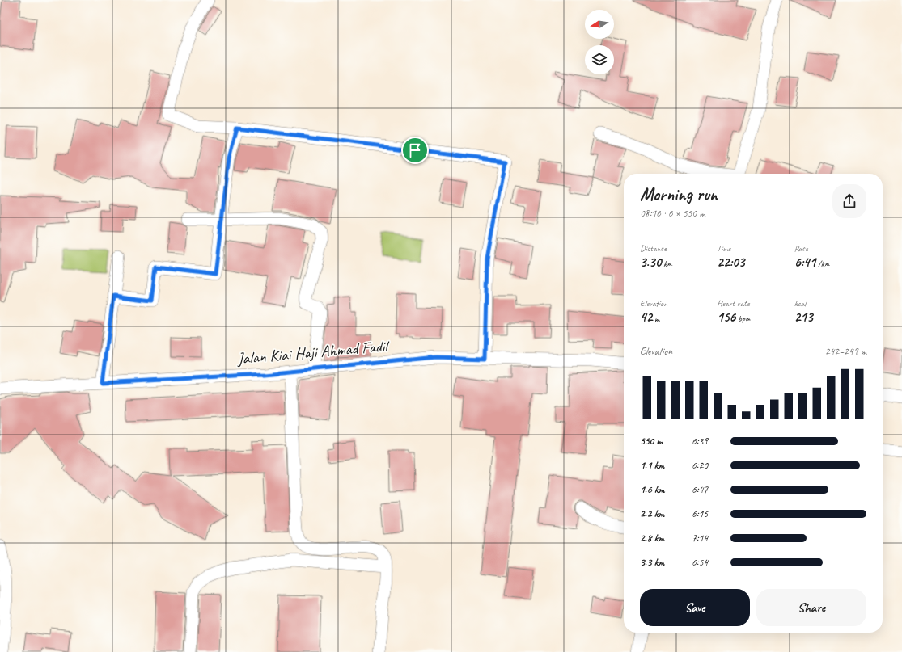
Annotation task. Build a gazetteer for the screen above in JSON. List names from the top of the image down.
{
  "streets": {
    "street": ["Jalan Kiai Haji Ahmad Fadil"]
  },
  "north": "left",
  "page": {
    "heading": ["Morning run", "08:16 · 6 × 550 m"],
    "stats": [
      ["Distance", "3.30 km"],
      ["Time", "22:03"],
      ["Pace", "6:41 /km"],
      ["Elevation", "42 m"],
      ["Heart rate", "156 bpm"],
      ["kcal", "213"]
    ],
    "chart": ["Elevation", "242–249 m"],
    "list": [
      {
        "name": "550 m",
        "note": "6:39"
      },
      {
        "name": "1.1 km",
        "note": "6:20"
      },
      {
        "name": "1.6 km",
        "note": "6:47"
      },
      {
        "name": "2.2 km",
        "note": "6:15"
      },
      {
        "name": "2.8 km",
        "note": "7:14"
      },
      {
        "name": "3.3 km",
        "note": "6:54"
      }
    ],
    "buttons": ["Save", "Share"]
  }
}
